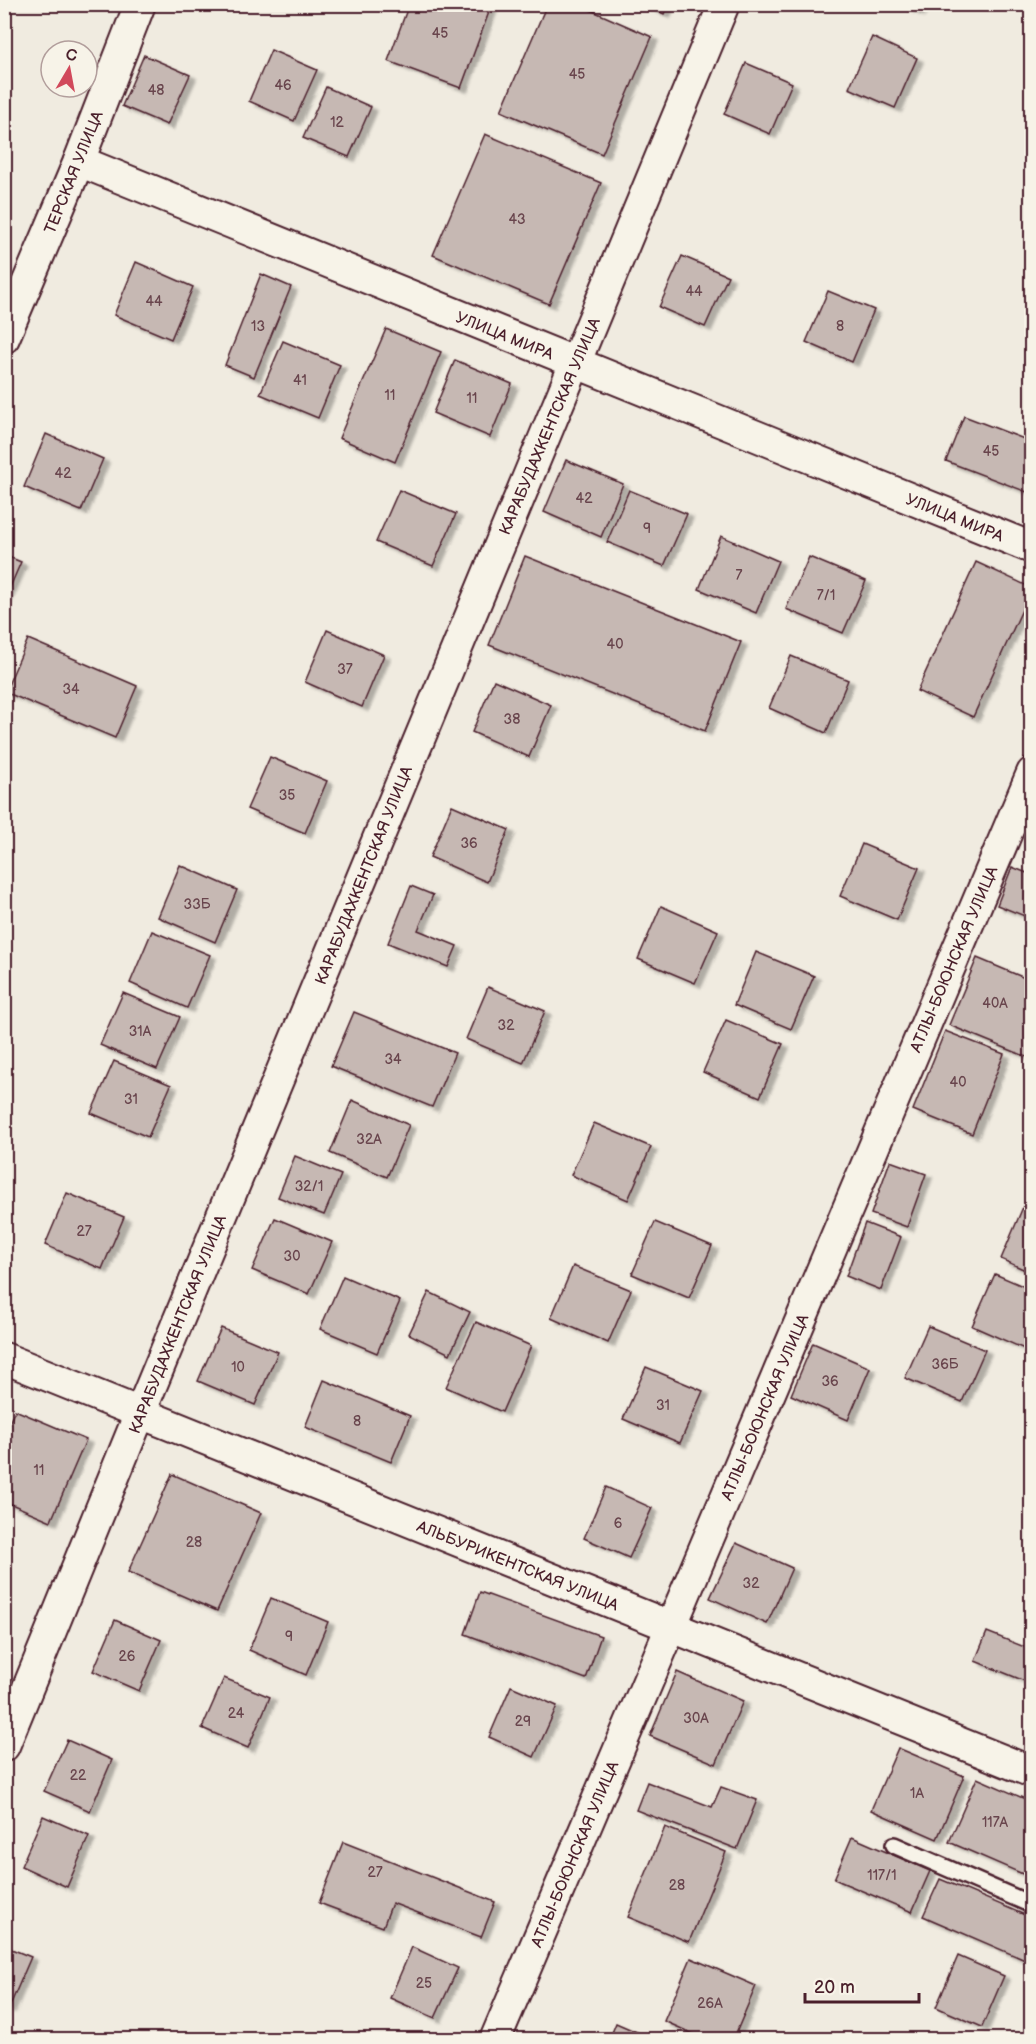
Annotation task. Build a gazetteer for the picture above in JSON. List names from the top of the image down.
{
  "streets": {
    "street": [
      "ТЕРСКАЯ УЛИЦА",
      "УЛИЦА МИРА",
      "КАРАБУДАХКЕНТСКАЯ УЛИЦА",
      "АТЛЫ-БОЮНСКАЯ УЛИЦА",
      "АЛЬБУРИКЕНТСКАЯ УЛИЦА"
    ]
  },
  "crossings": [
    ["ТЕРСКАЯ УЛИЦА", "УЛИЦА МИРА"],
    ["УЛИЦА МИРА", "КАРАБУДАХКЕНТСКАЯ УЛИЦА"],
    ["КАРАБУДАХКЕНТСКАЯ УЛИЦА", "АЛЬБУРИКЕНТСКАЯ УЛИЦА"],
    ["АТЛЫ-БОЮНСКАЯ УЛИЦА", "АЛЬБУРИКЕНТСКАЯ УЛИЦА"]
  ],
  "house_numbers": [
    "45",
    "45",
    "46",
    "48",
    "12",
    "43",
    "44",
    "44",
    "13",
    "8",
    "41",
    "11",
    "11",
    "45",
    "42",
    "42",
    "9",
    "7",
    "7/1",
    "40",
    "37",
    "34",
    "38",
    "35",
    "36",
    "33Б",
    "40А",
    "32",
    "31А",
    "34",
    "40",
    "31",
    "32А",
    "32/1",
    "27",
    "30",
    "36Б",
    "10",
    "36",
    "31",
    "8",
    "11",
    "6",
    "28",
    "32",
    "9",
    "26",
    "24",
    "30А",
    "29",
    "22",
    "1А",
    "117А",
    "27",
    "117/1",
    "28",
    "25",
    "26А"
  ],
  "scale_bar": "20 m",
  "north": "top"
}
